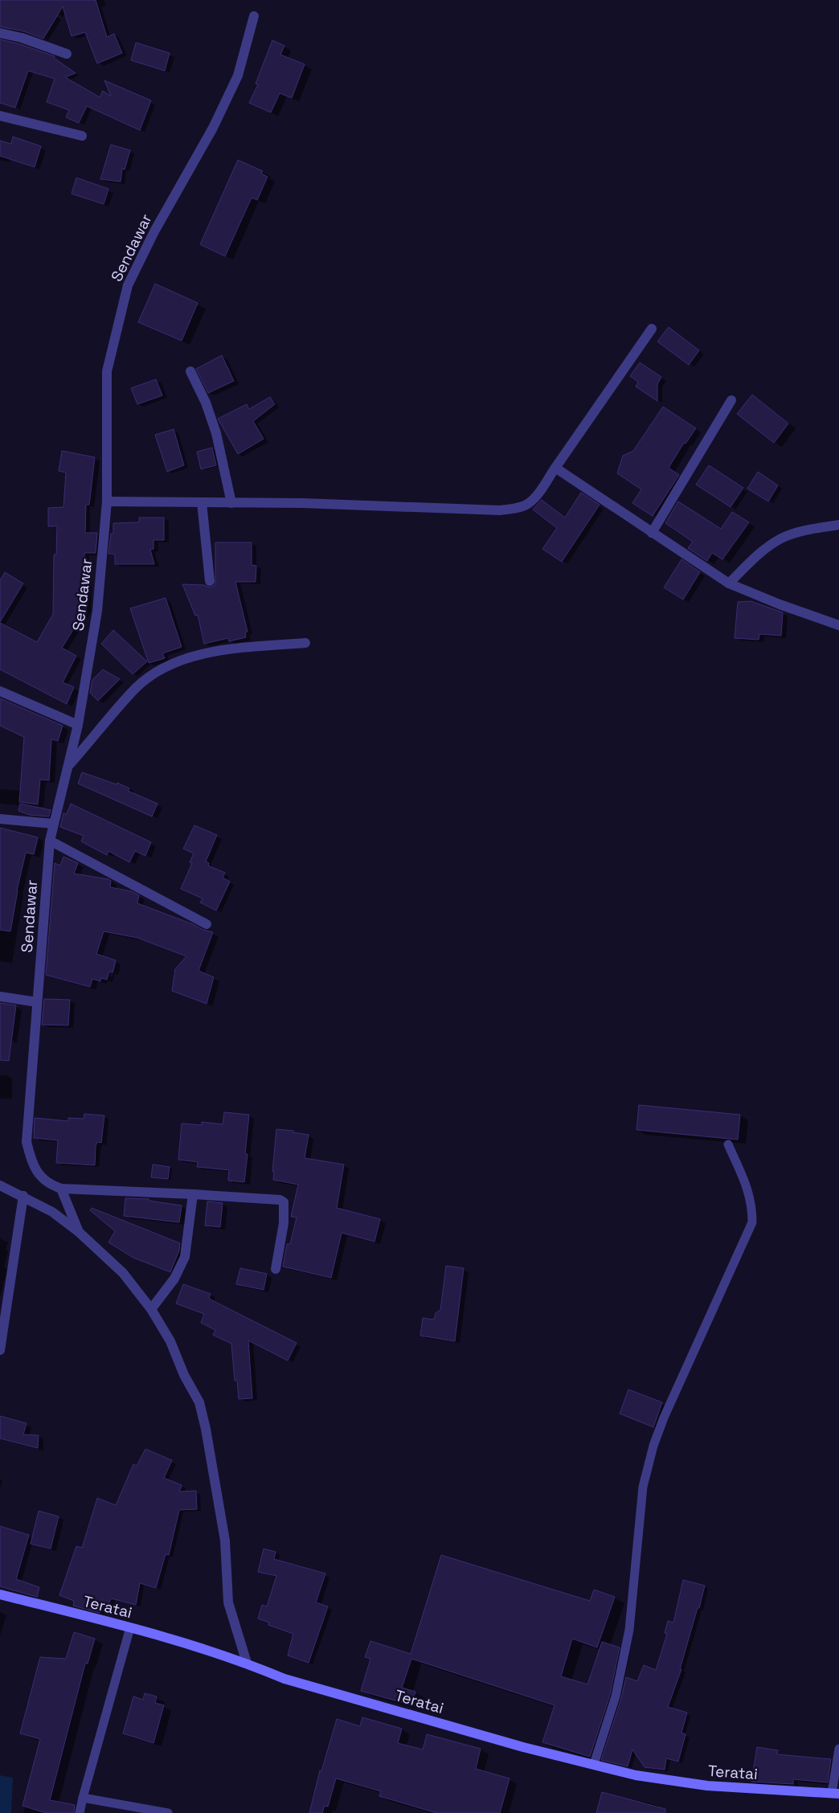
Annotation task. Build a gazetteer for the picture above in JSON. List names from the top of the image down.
{
  "streets": {
    "main road": ["Teratai"],
    "street": ["Sendawar"]
  }
}
